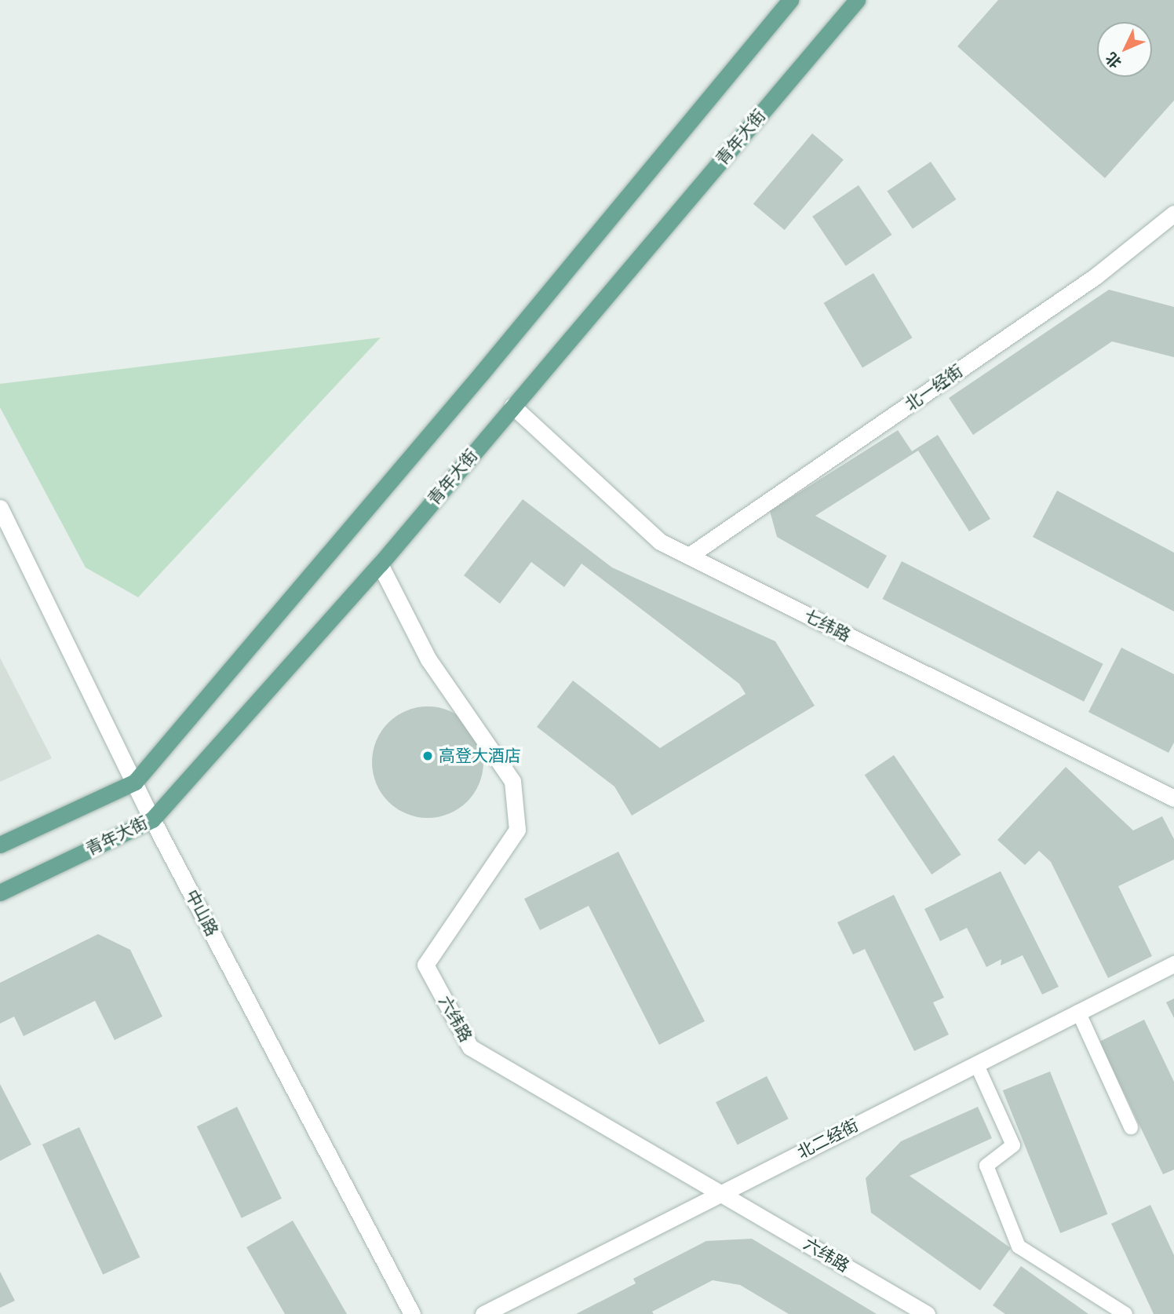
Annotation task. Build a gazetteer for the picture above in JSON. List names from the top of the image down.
{
  "streets": {
    "main road": ["青年大街"],
    "street": [
      "北一经街",
      "七纬路",
      "中山路",
      "六纬路",
      "北二经街"
    ]
  },
  "crossings": [
    ["青年大街", "七纬路"],
    ["青年大街", "中山路"],
    ["青年大街", "六纬路"],
    ["北一经街", "七纬路"],
    ["六纬路", "北二经街"]
  ],
  "places": ["高登大酒店"],
  "north": "bottom left"
}
